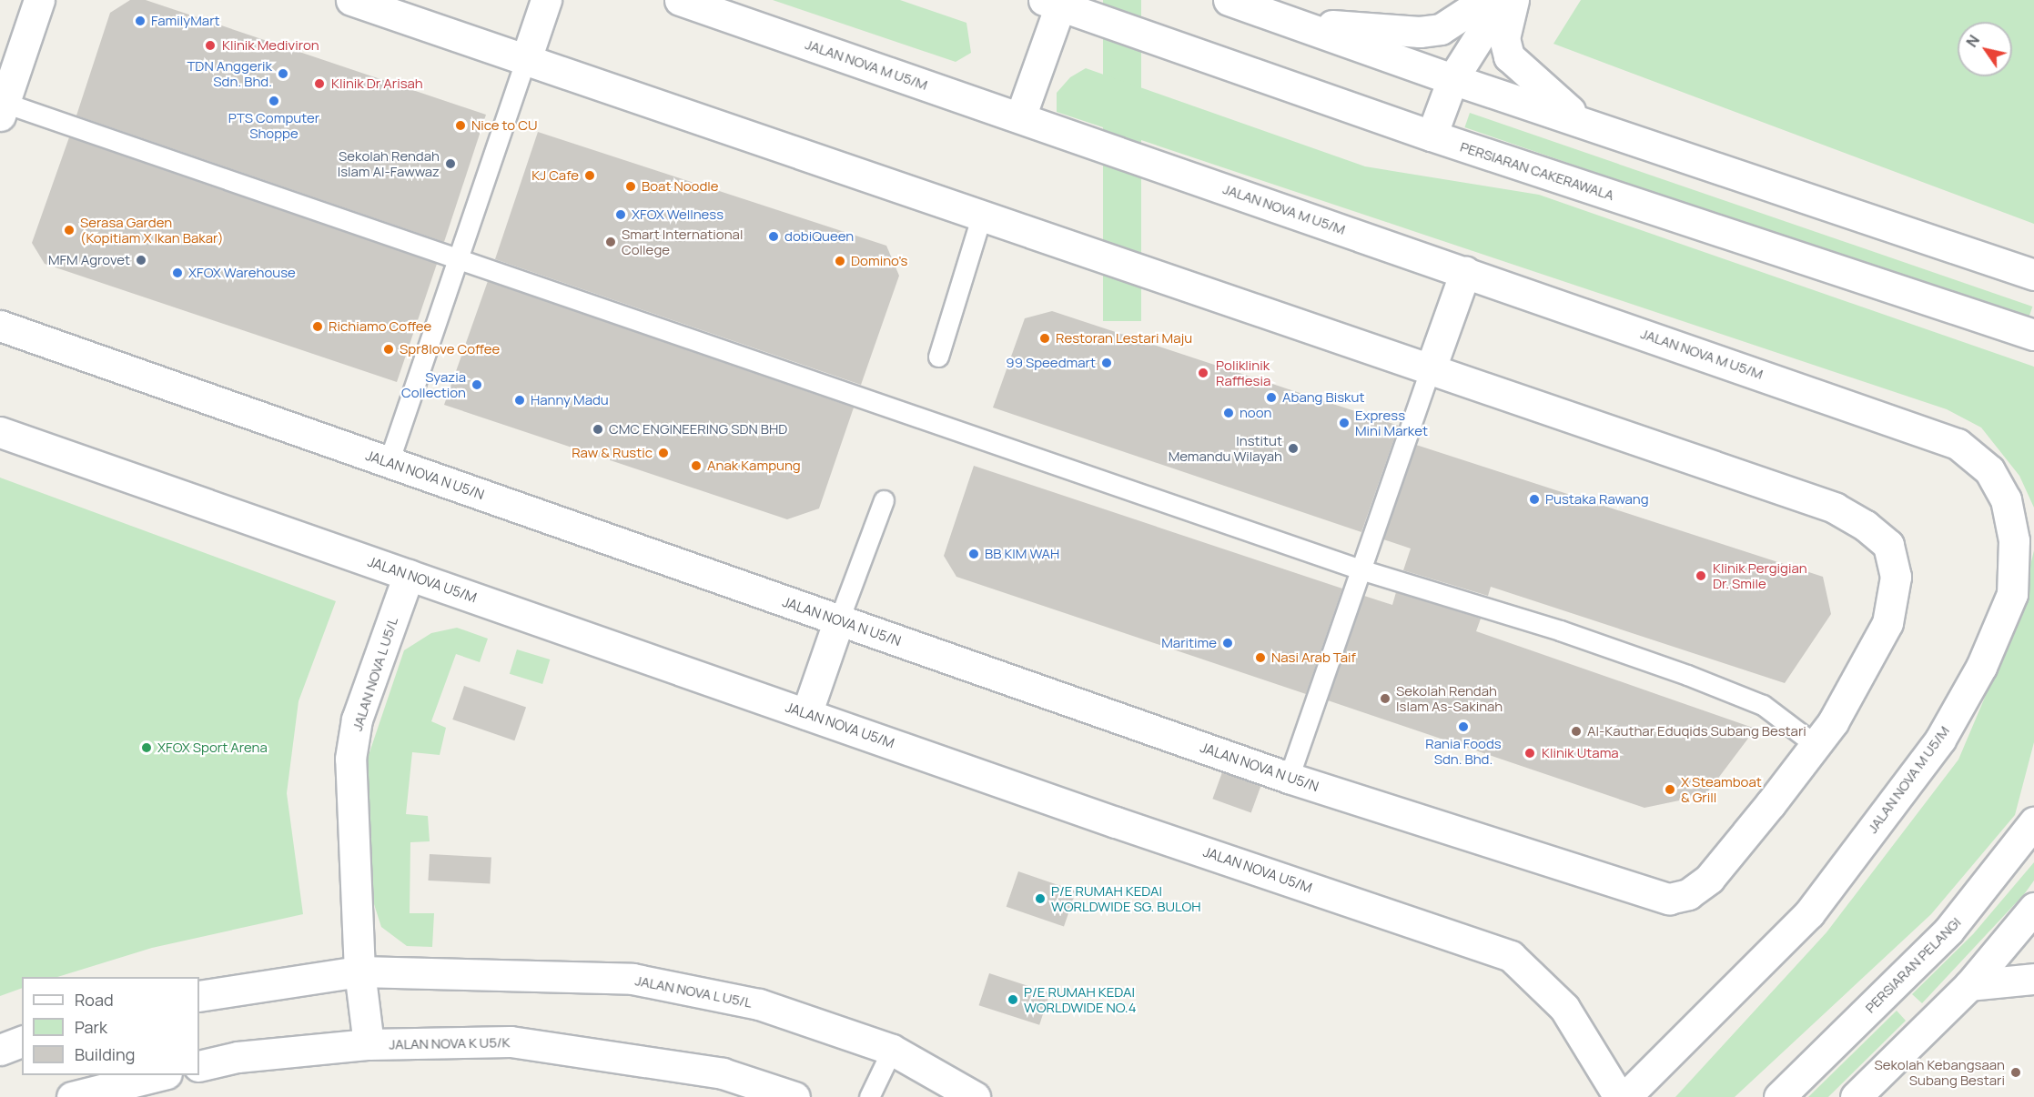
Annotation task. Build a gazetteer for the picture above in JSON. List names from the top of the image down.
{
  "streets": {
    "street": [
      "JALAN NOVA M U5/M",
      "PERSIARAN CAKERAWALA",
      "JALAN NOVA N U5/N",
      "JALAN NOVA U5/M",
      "JALAN NOVA L U5/L",
      "PERSIARAN PELANGI",
      "JALAN NOVA K U5/K"
    ]
  },
  "crossings": [
    ["JALAN NOVA U5/M", "JALAN NOVA L U5/L"]
  ],
  "places": [
    "FamilyMart",
    "Klinik Mediviron",
    "TDN Anggerik Sdn. Bhd.",
    "Klinik Dr Arisah",
    "PTS Computer Shoppe",
    "Nice to CU",
    "Sekolah Rendah Islam Al-Fawwaz",
    "KJ Cafe",
    "Boat Noodle",
    "XFOX Wellness",
    "Serasa Garden (Kopitiam X Ikan Bakar)",
    "dobiQueen",
    "Smart International College",
    "MFM Agrovet",
    "Domino's",
    "XFOX Warehouse",
    "Richiamo Coffee",
    "Restoran Lestari Maju",
    "Spr8love Coffee",
    "99 Speedmart",
    "Poliklinik Rafflesia",
    "Syazia Collection",
    "Abang Biskut",
    "Hanny Madu",
    "noon",
    "Express Mini Market",
    "CMC ENGINEERING SDN BHD",
    "Institut Memandu Wilayah",
    "Raw & Rustic",
    "Anak Kampung",
    "Pustaka Rawang",
    "BB KIM WAH",
    "Klinik Pergigian Dr. Smile",
    "Maritime",
    "Nasi Arab Taif",
    "Sekolah Rendah Islam As-Sakinah",
    "Rania Foods Sdn. Bhd.",
    "Al-Kauthar Eduqids Subang Bestari",
    "XFOX Sport Arena",
    "Klinik Utama",
    "X Steamboat & Grill",
    "P/E RUMAH KEDAI WORLDWIDE SG. BULOH",
    "P/E RUMAH KEDAI WORLDWIDE NO.4",
    "Sekolah Kebangsaan Subang Bestari"
  ],
  "legend": ["Road", "Park", "Building"],
  "north": "top left"
}
